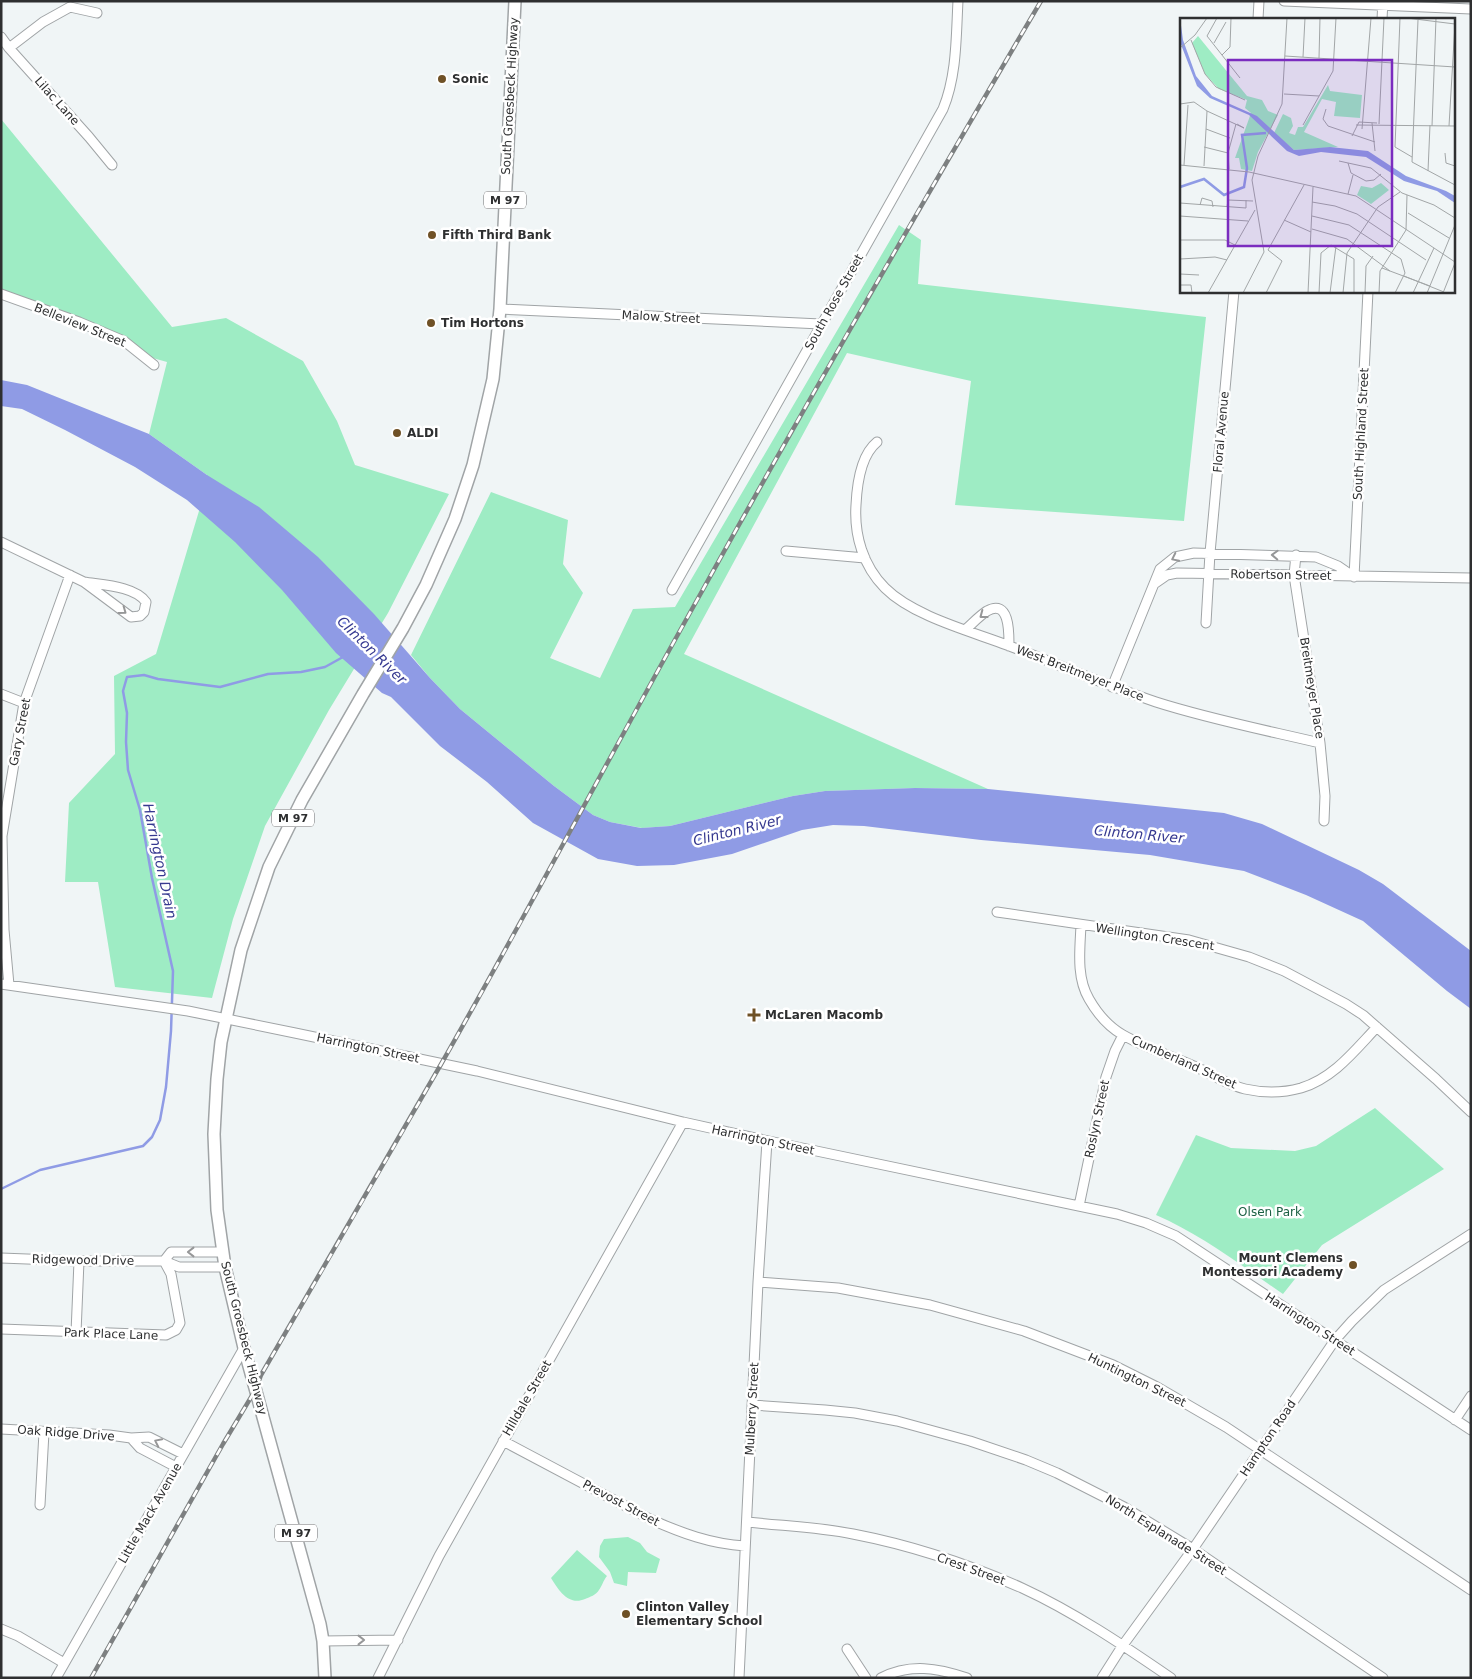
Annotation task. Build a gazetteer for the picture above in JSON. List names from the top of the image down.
{
  "streets": {
    "main road": ["South Groesbeck Highway", "M 97"],
    "street": [
      "Lilac Lane",
      "South Rose Street",
      "Malow Street",
      "Belleview Street",
      "Floral Avenue",
      "South Highland Street",
      "Robertson Street",
      "West Breitmeyer Place",
      "Breitmeyer Place",
      "Gary Street",
      "Wellington Crescent",
      "Harrington Street",
      "Cumberland Street",
      "Roslyn Street",
      "Ridgewood Drive",
      "Park Place Lane",
      "Huntington Street",
      "Hilldale Street",
      "Mulberry Street",
      "Oak Ridge Drive",
      "Hampton Road",
      "Prevost Street",
      "Little Mack Avenue",
      "North Esplanade Street",
      "Crest Street"
    ]
  },
  "crossings": [
    ["South Groesbeck Highway", "Malow Street"],
    ["South Groesbeck Highway", "Harrington Street"],
    ["South Groesbeck Highway", "Ridgewood Drive"],
    ["South Groesbeck Highway", "Little Mack Avenue"],
    ["South Rose Street", "Malow Street"],
    ["Floral Avenue", "Robertson Street"],
    ["South Highland Street", "Robertson Street"],
    ["Robertson Street", "West Breitmeyer Place"],
    ["Robertson Street", "Breitmeyer Place"],
    ["West Breitmeyer Place", "Breitmeyer Place"],
    ["Gary Street", "Harrington Street"],
    ["Wellington Crescent", "Cumberland Street"],
    ["Harrington Street", "Roslyn Street"],
    ["Harrington Street", "Hilldale Street"],
    ["Harrington Street", "Mulberry Street"],
    ["Harrington Street", "Hampton Road"],
    ["Cumberland Street", "Roslyn Street"],
    ["Ridgewood Drive", "Park Place Lane"],
    ["Huntington Street", "Mulberry Street"],
    ["Huntington Street", "Hampton Road"],
    ["Hilldale Street", "Prevost Street"],
    ["Mulberry Street", "Prevost Street"],
    ["Mulberry Street", "North Esplanade Street"],
    ["Mulberry Street", "Crest Street"],
    ["Oak Ridge Drive", "Little Mack Avenue"],
    ["Hampton Road", "North Esplanade Street"],
    ["Hampton Road", "Crest Street"]
  ],
  "water": ["Clinton River", "Harrington Drain"],
  "parks": ["Olsen Park"],
  "places": {
    "other": [
      "Sonic",
      "Fifth Third Bank",
      "Tim Hortons",
      "ALDI",
      "Mount Clemens Montessori Academy",
      "Clinton Valley Elementary School"
    ],
    "health": ["McLaren Macomb"]
  }
}
